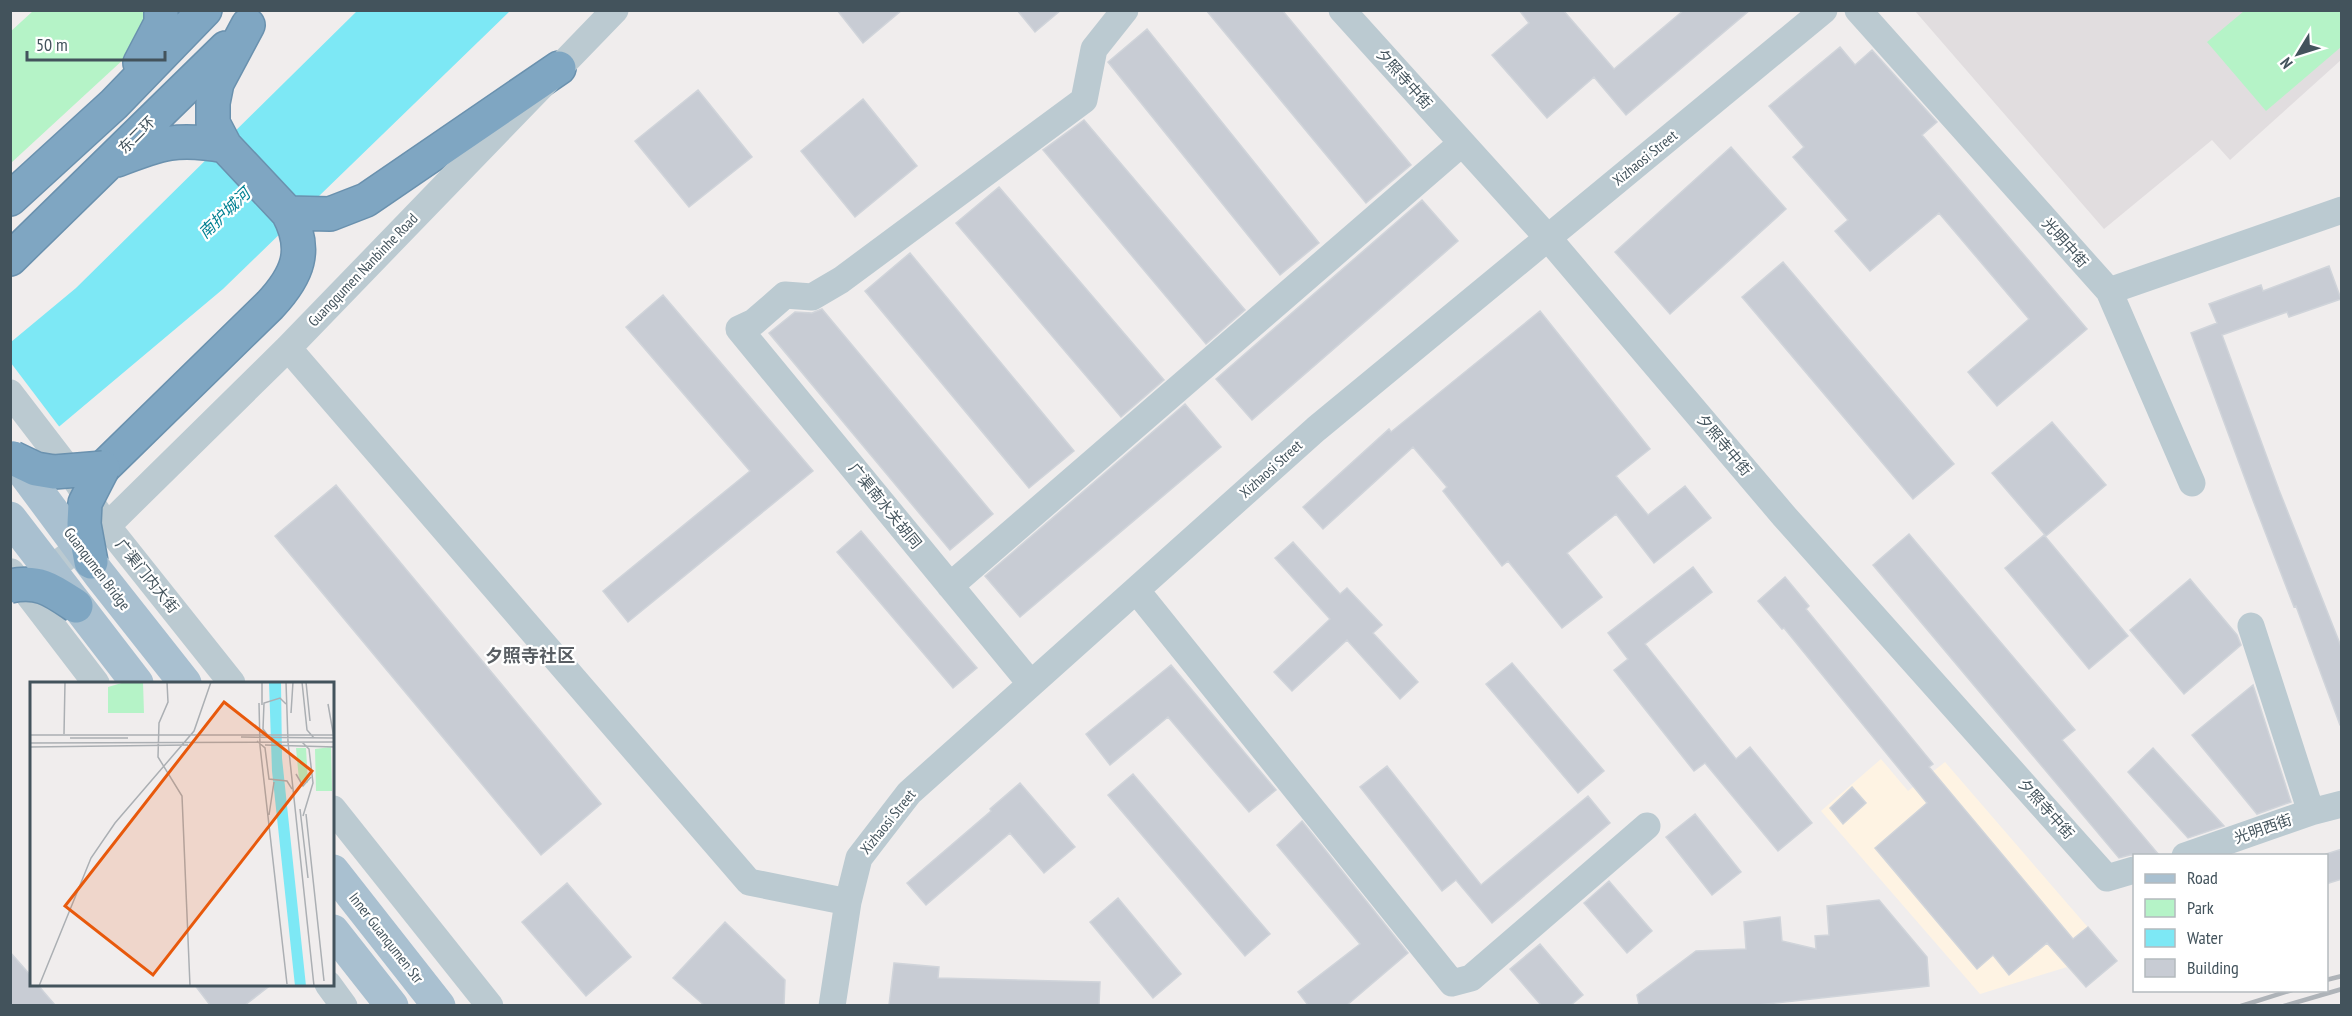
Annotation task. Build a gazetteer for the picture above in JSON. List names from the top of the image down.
{
  "streets": {
    "highway": ["东二环"],
    "main road": ["Guanqumen Bridge", "Inner Guanqumen Str"],
    "street": [
      "夕照寺中街",
      "Xizhaosi Street",
      "光明中街",
      "Guangqumen Nanbinhe Road",
      "广渠南水关胡同",
      "广渠门内大街",
      "光明西街"
    ]
  },
  "crossings": [
    ["夕照寺中街", "Xizhaosi Street"],
    ["Xizhaosi Street", "广渠南水关胡同"],
    ["Guangqumen Nanbinhe Road", "广渠门内大街"]
  ],
  "districts": ["夕照寺社区"],
  "water": ["南护城河"],
  "legend": [
    "Road",
    "Park",
    "Water",
    "Building"
  ],
  "scale_bar": "50 m",
  "north": "bottom left"
}
